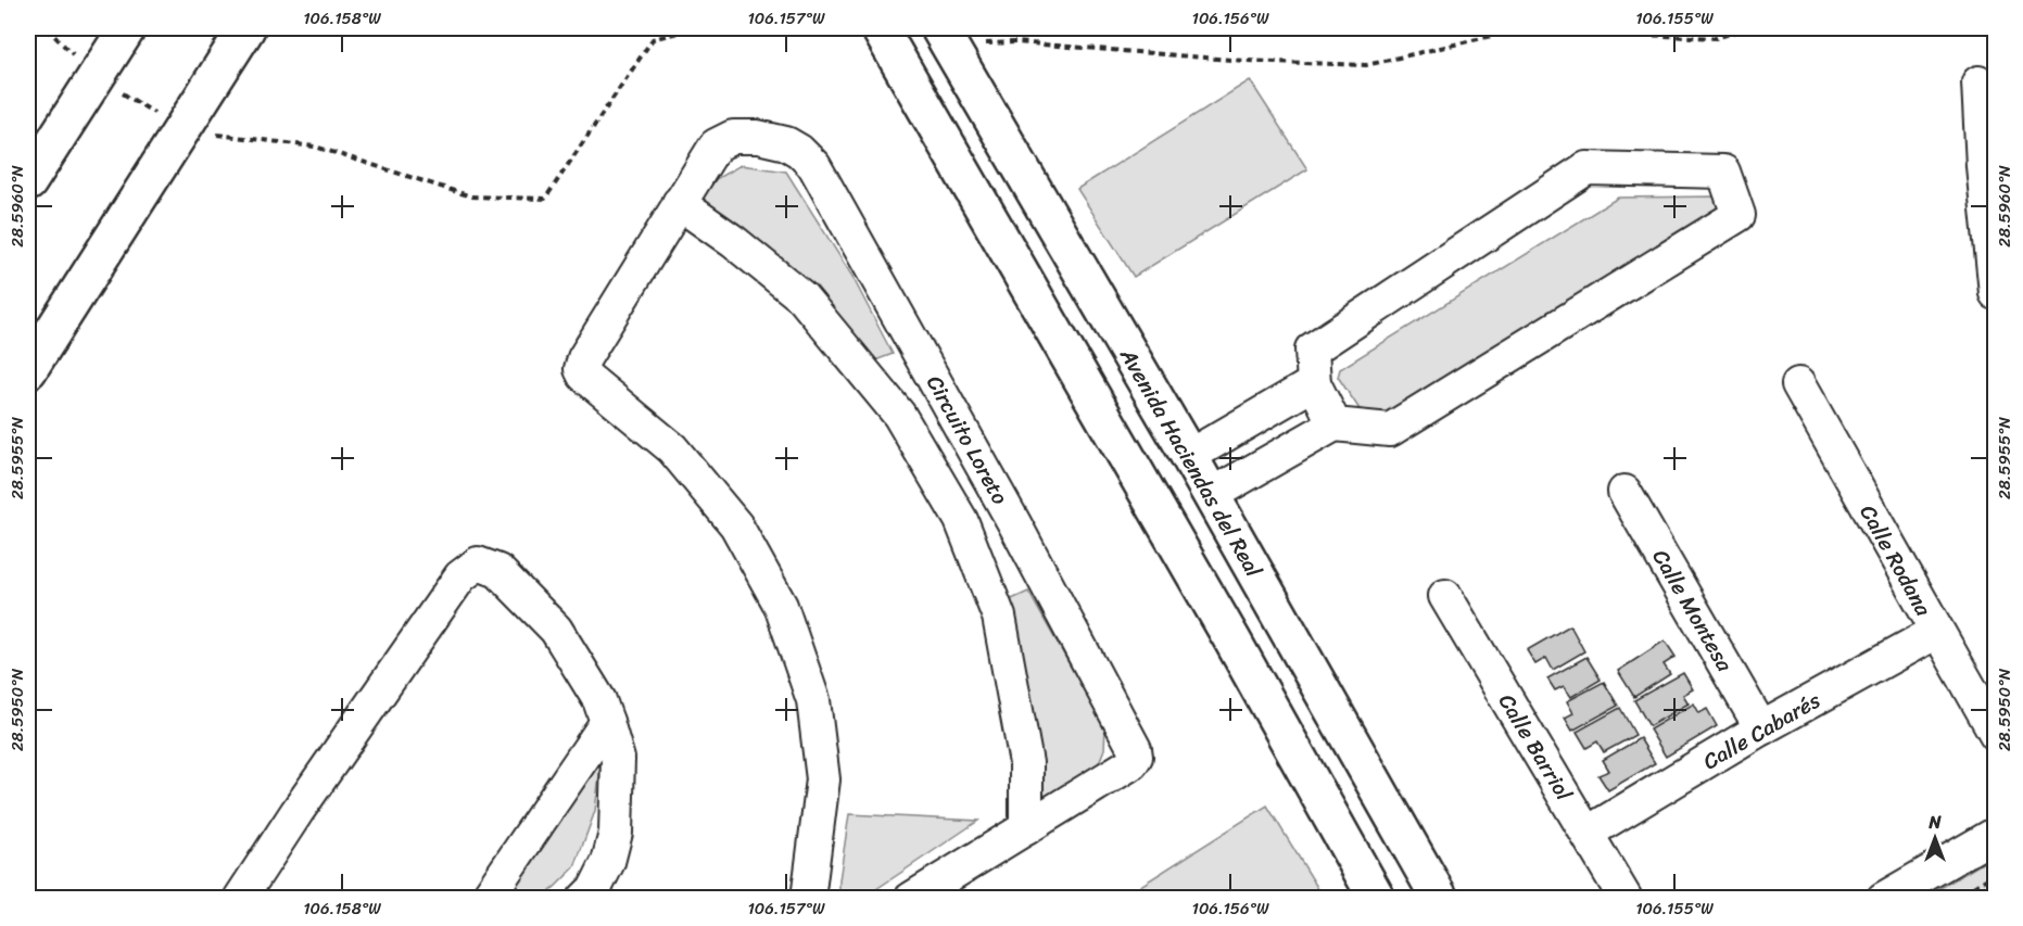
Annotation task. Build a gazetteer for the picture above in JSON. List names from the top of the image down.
{
  "streets": {
    "main road": ["Avenida Haciendas del Real"],
    "street": [
      "Circuito Loreto",
      "Calle Rodana",
      "Calle Montesa",
      "Calle Cabarés",
      "Calle Barriol"
    ]
  },
  "crossings": [
    ["Calle Rodana", "Calle Cabarés"],
    ["Calle Montesa", "Calle Cabarés"],
    ["Calle Cabarés", "Calle Barriol"]
  ],
  "north": "top",
  "coordinates": [
    "106.158°W",
    "106.157°W",
    "106.156°W",
    "106.155°W",
    "28.5960°N",
    "28.5955°N",
    "28.5950°N"
  ]
}
